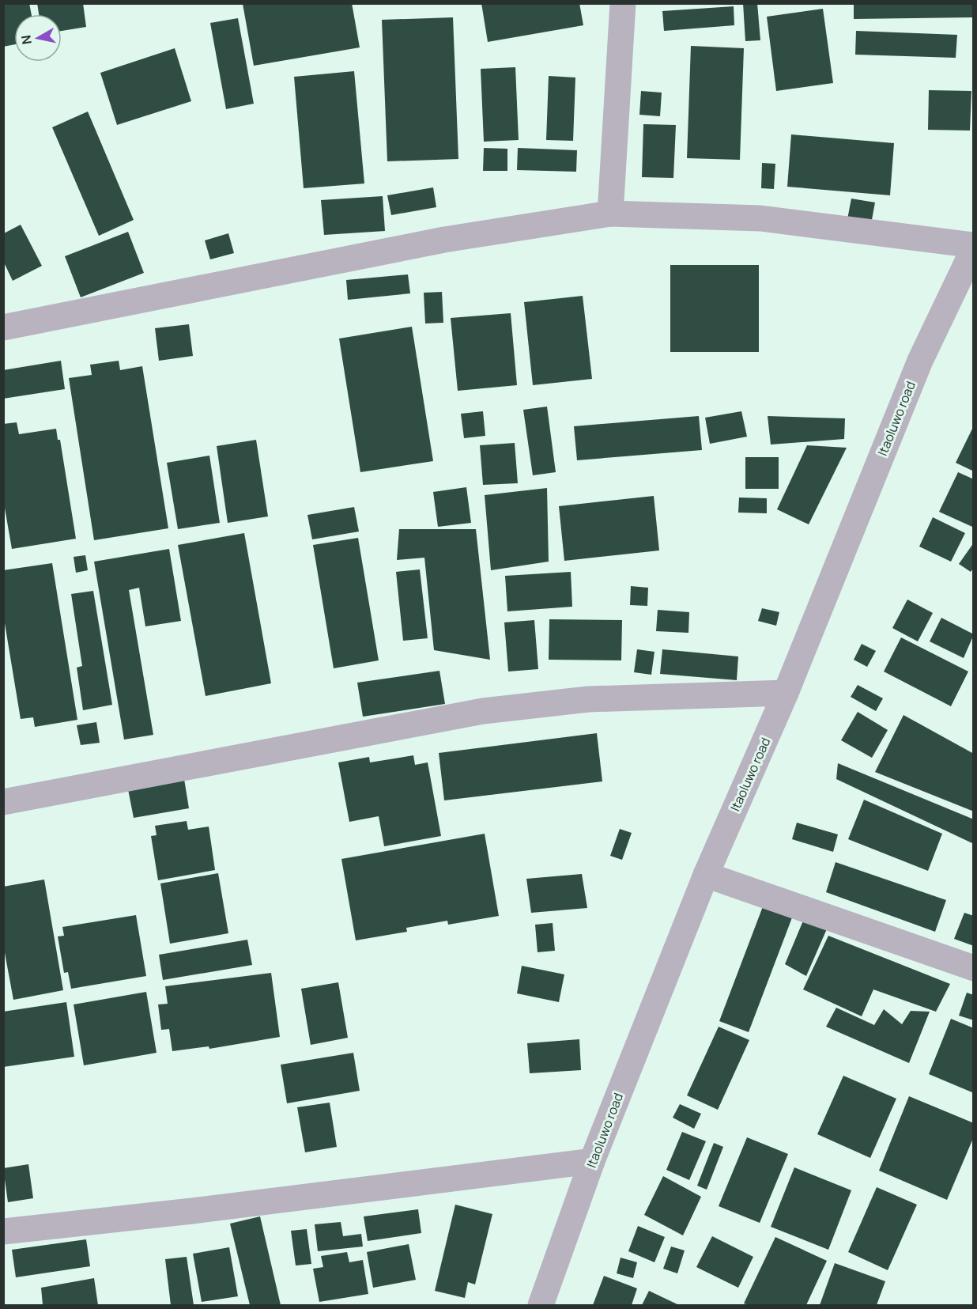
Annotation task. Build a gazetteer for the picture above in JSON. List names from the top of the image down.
{
  "streets": {
    "street": ["Itaoluwo road"]
  },
  "north": "left"
}
